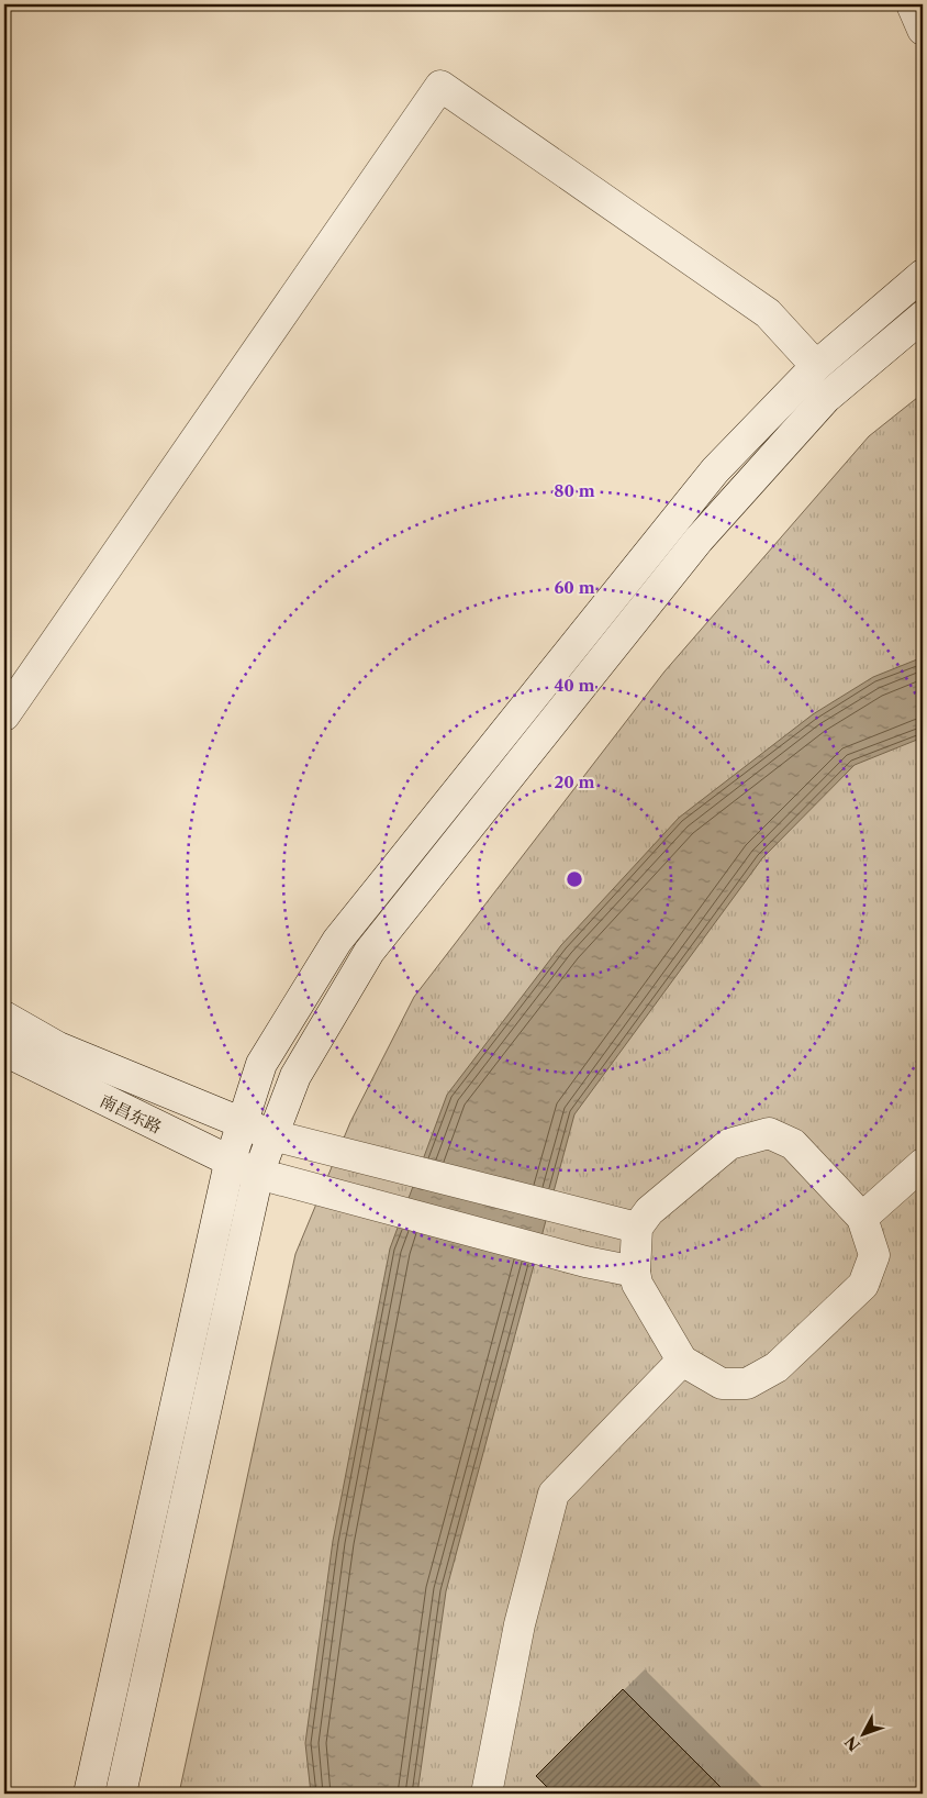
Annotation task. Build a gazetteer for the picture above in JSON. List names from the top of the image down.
{
  "streets": {
    "main road": ["南昌东路"]
  },
  "north": "bottom left",
  "rings": [
    "80 m",
    "60 m",
    "40 m",
    "20 m"
  ]
}
